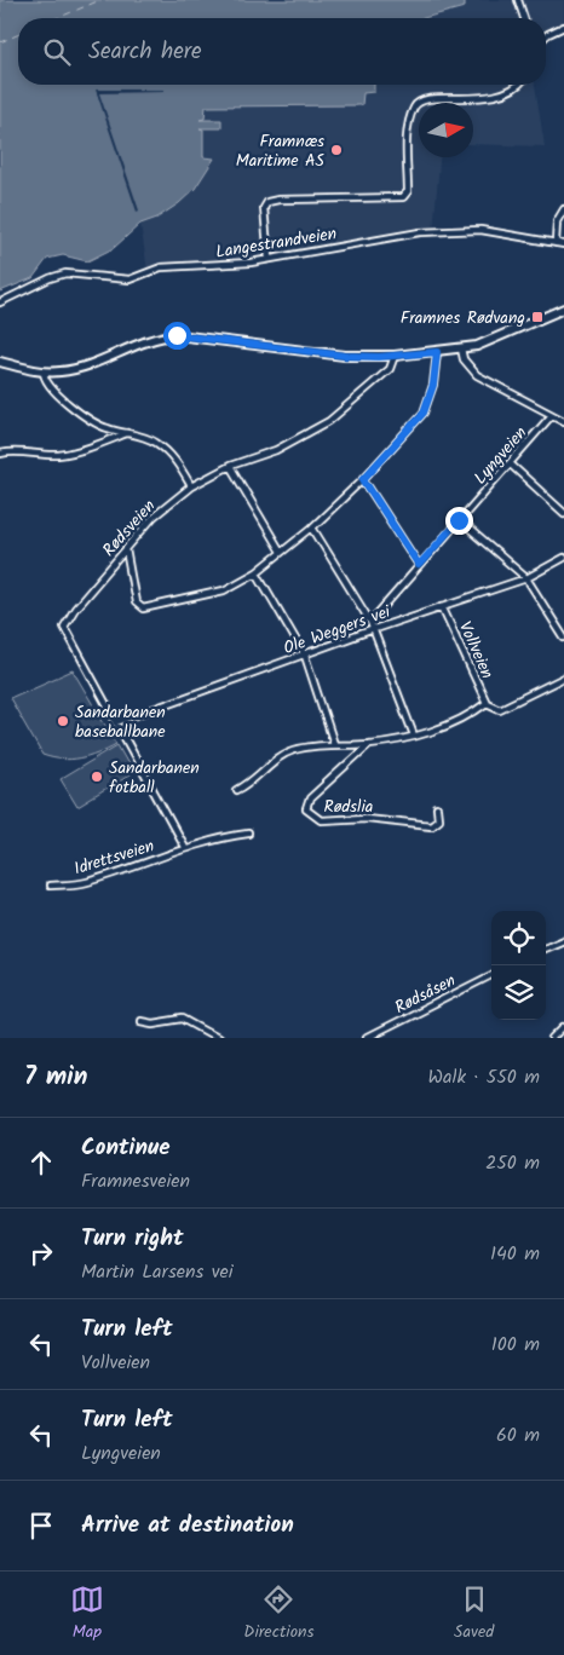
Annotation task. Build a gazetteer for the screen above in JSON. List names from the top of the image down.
{
  "streets": {
    "street": [
      "Langestrandveien",
      "Lyngveien",
      "Rødsveien",
      "Ole Weggers vei",
      "Vollveien",
      "Rødslia",
      "Idrettsveien",
      "Rødsåsen"
    ]
  },
  "crossings": [
    ["Rødsveien", "Idrettsveien"],
    ["Ole Weggers vei", "Vollveien"],
    ["Ole Weggers vei", "Idrettsveien"]
  ],
  "places": {
    "other": ["Framnæs Maritime AS", "Sandarbanen baseballbane", "Sandarbanen fotball"],
    "transit": ["Framnes Rødvang"]
  },
  "north": "right",
  "page": {
    "search": "Search here",
    "heading": ["7 min", "Walk · 550 m"],
    "list": [
      ["Continue", "Framnesveien", "250 m"],
      ["Turn right", "Martin Larsens vei", "140 m"],
      ["Turn left", "Vollveien", "100 m"],
      ["Turn left", "Lyngveien", "60 m"],
      "Arrive at destination"
    ],
    "nav": ["Map", "Directions", "Saved"]
  }
}
